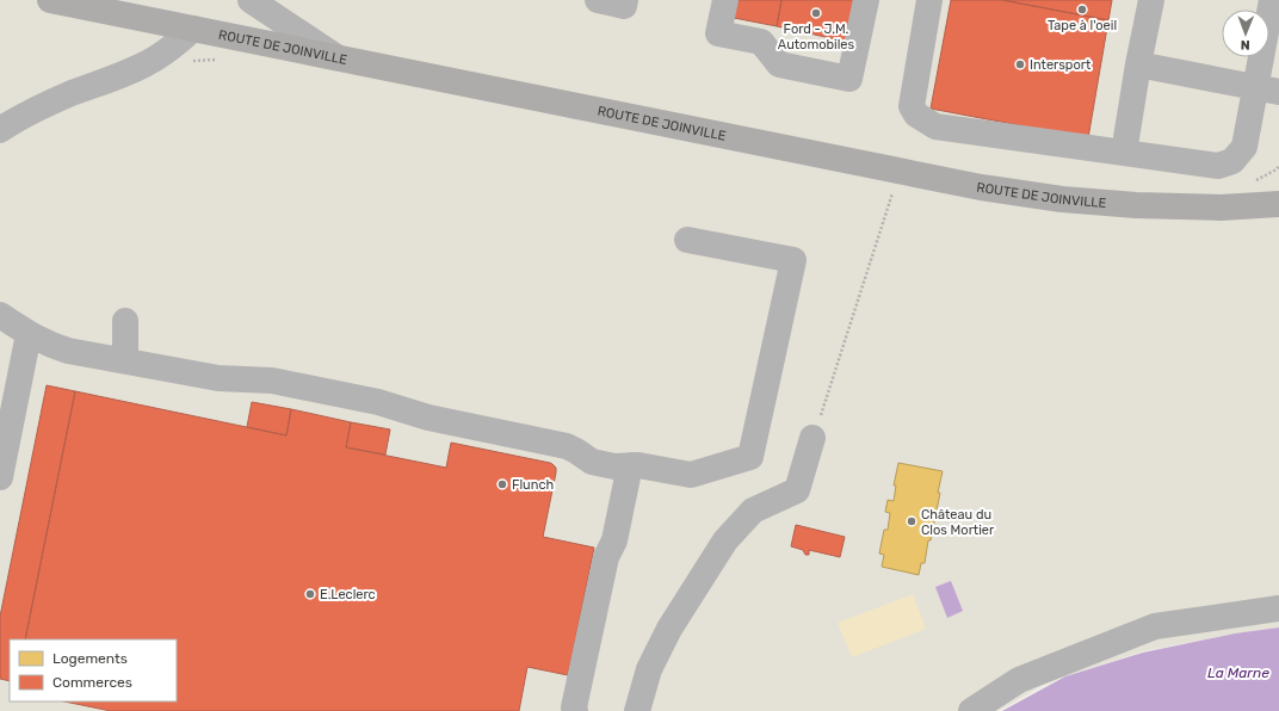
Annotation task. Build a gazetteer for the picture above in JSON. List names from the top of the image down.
{
  "streets": {
    "main road": ["ROUTE DE JOINVILLE"]
  },
  "water": ["La Marne"],
  "places": [
    "Tape à l'oeil",
    "Ford - J.M. Automobiles",
    "Intersport",
    "Flunch",
    "Château du Clos Mortier",
    "E.Leclerc"
  ],
  "legend": ["Logements", "Commerces"],
  "north": "bottom"
}
